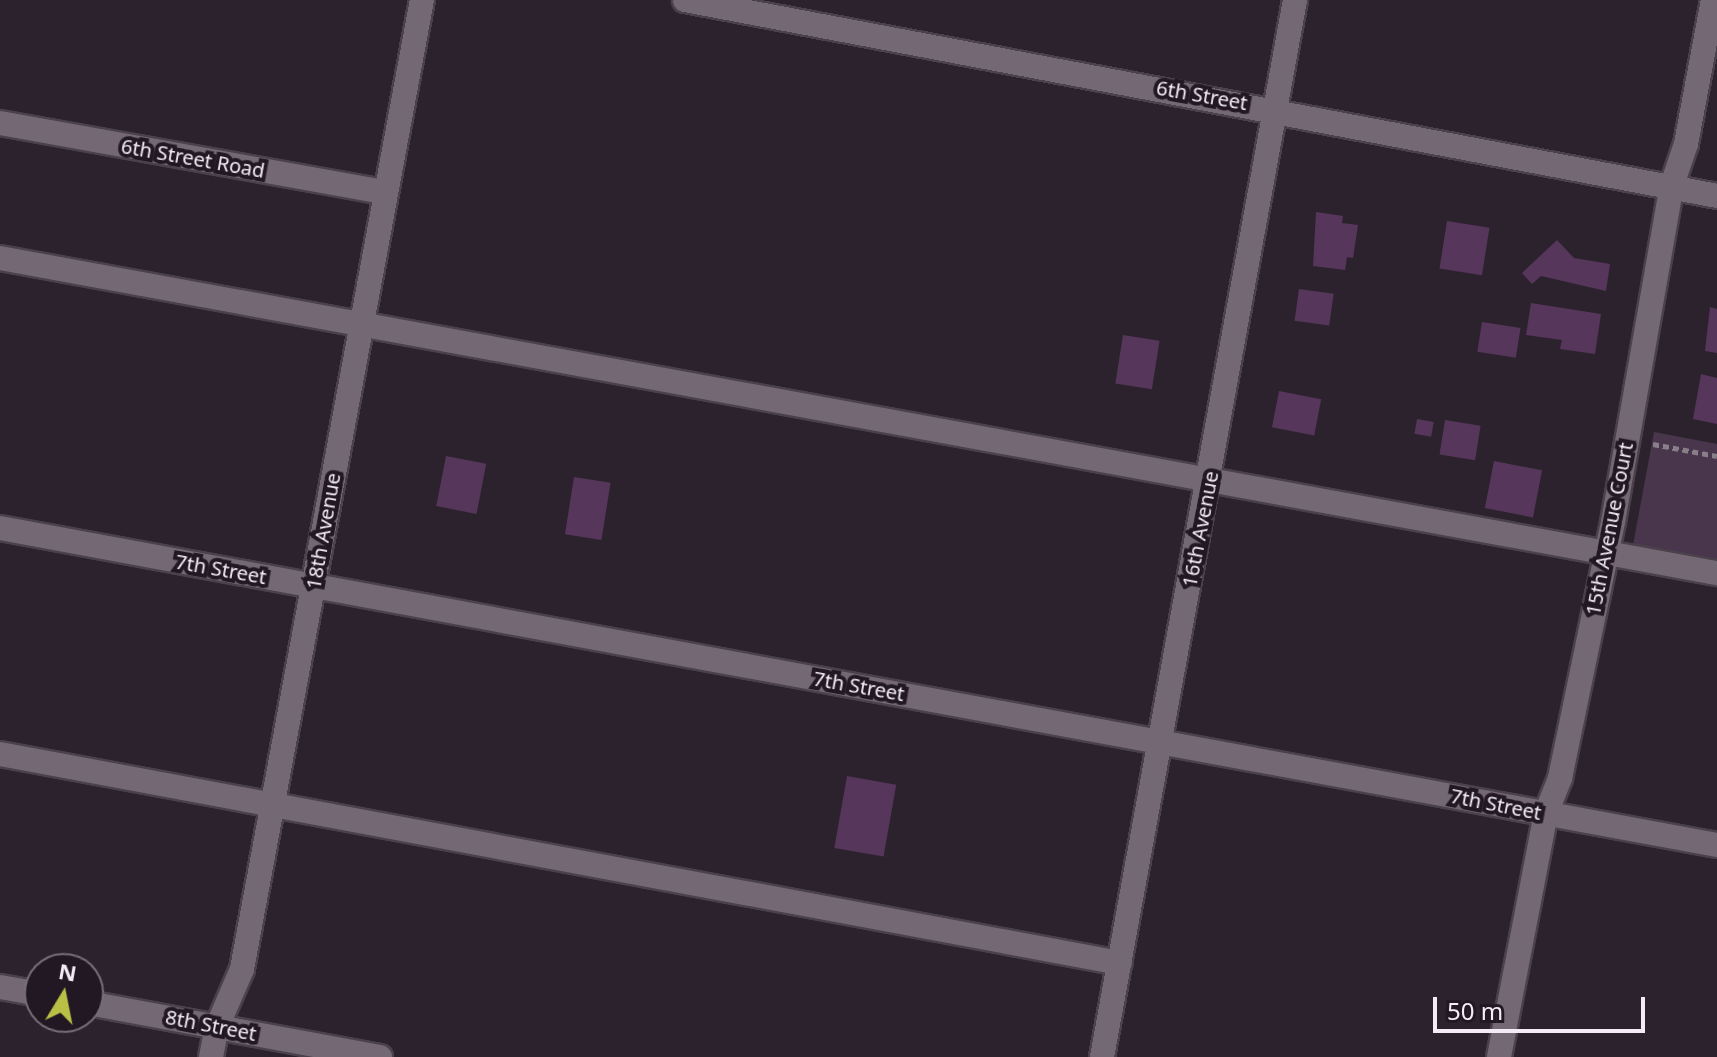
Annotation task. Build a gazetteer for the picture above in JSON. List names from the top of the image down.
{
  "streets": {
    "street": [
      "6th Street",
      "6th Street Road",
      "16th Avenue",
      "15th Avenue Court",
      "18th Avenue",
      "7th Street",
      "8th Street"
    ]
  },
  "crossings": [
    ["6th Street", "16th Avenue"],
    ["6th Street", "15th Avenue Court"],
    ["6th Street Road", "18th Avenue"],
    ["16th Avenue", "7th Street"],
    ["15th Avenue Court", "7th Street"],
    ["18th Avenue", "7th Street"],
    ["18th Avenue", "8th Street"]
  ],
  "scale_bar": "50 m",
  "north": "top"
}
